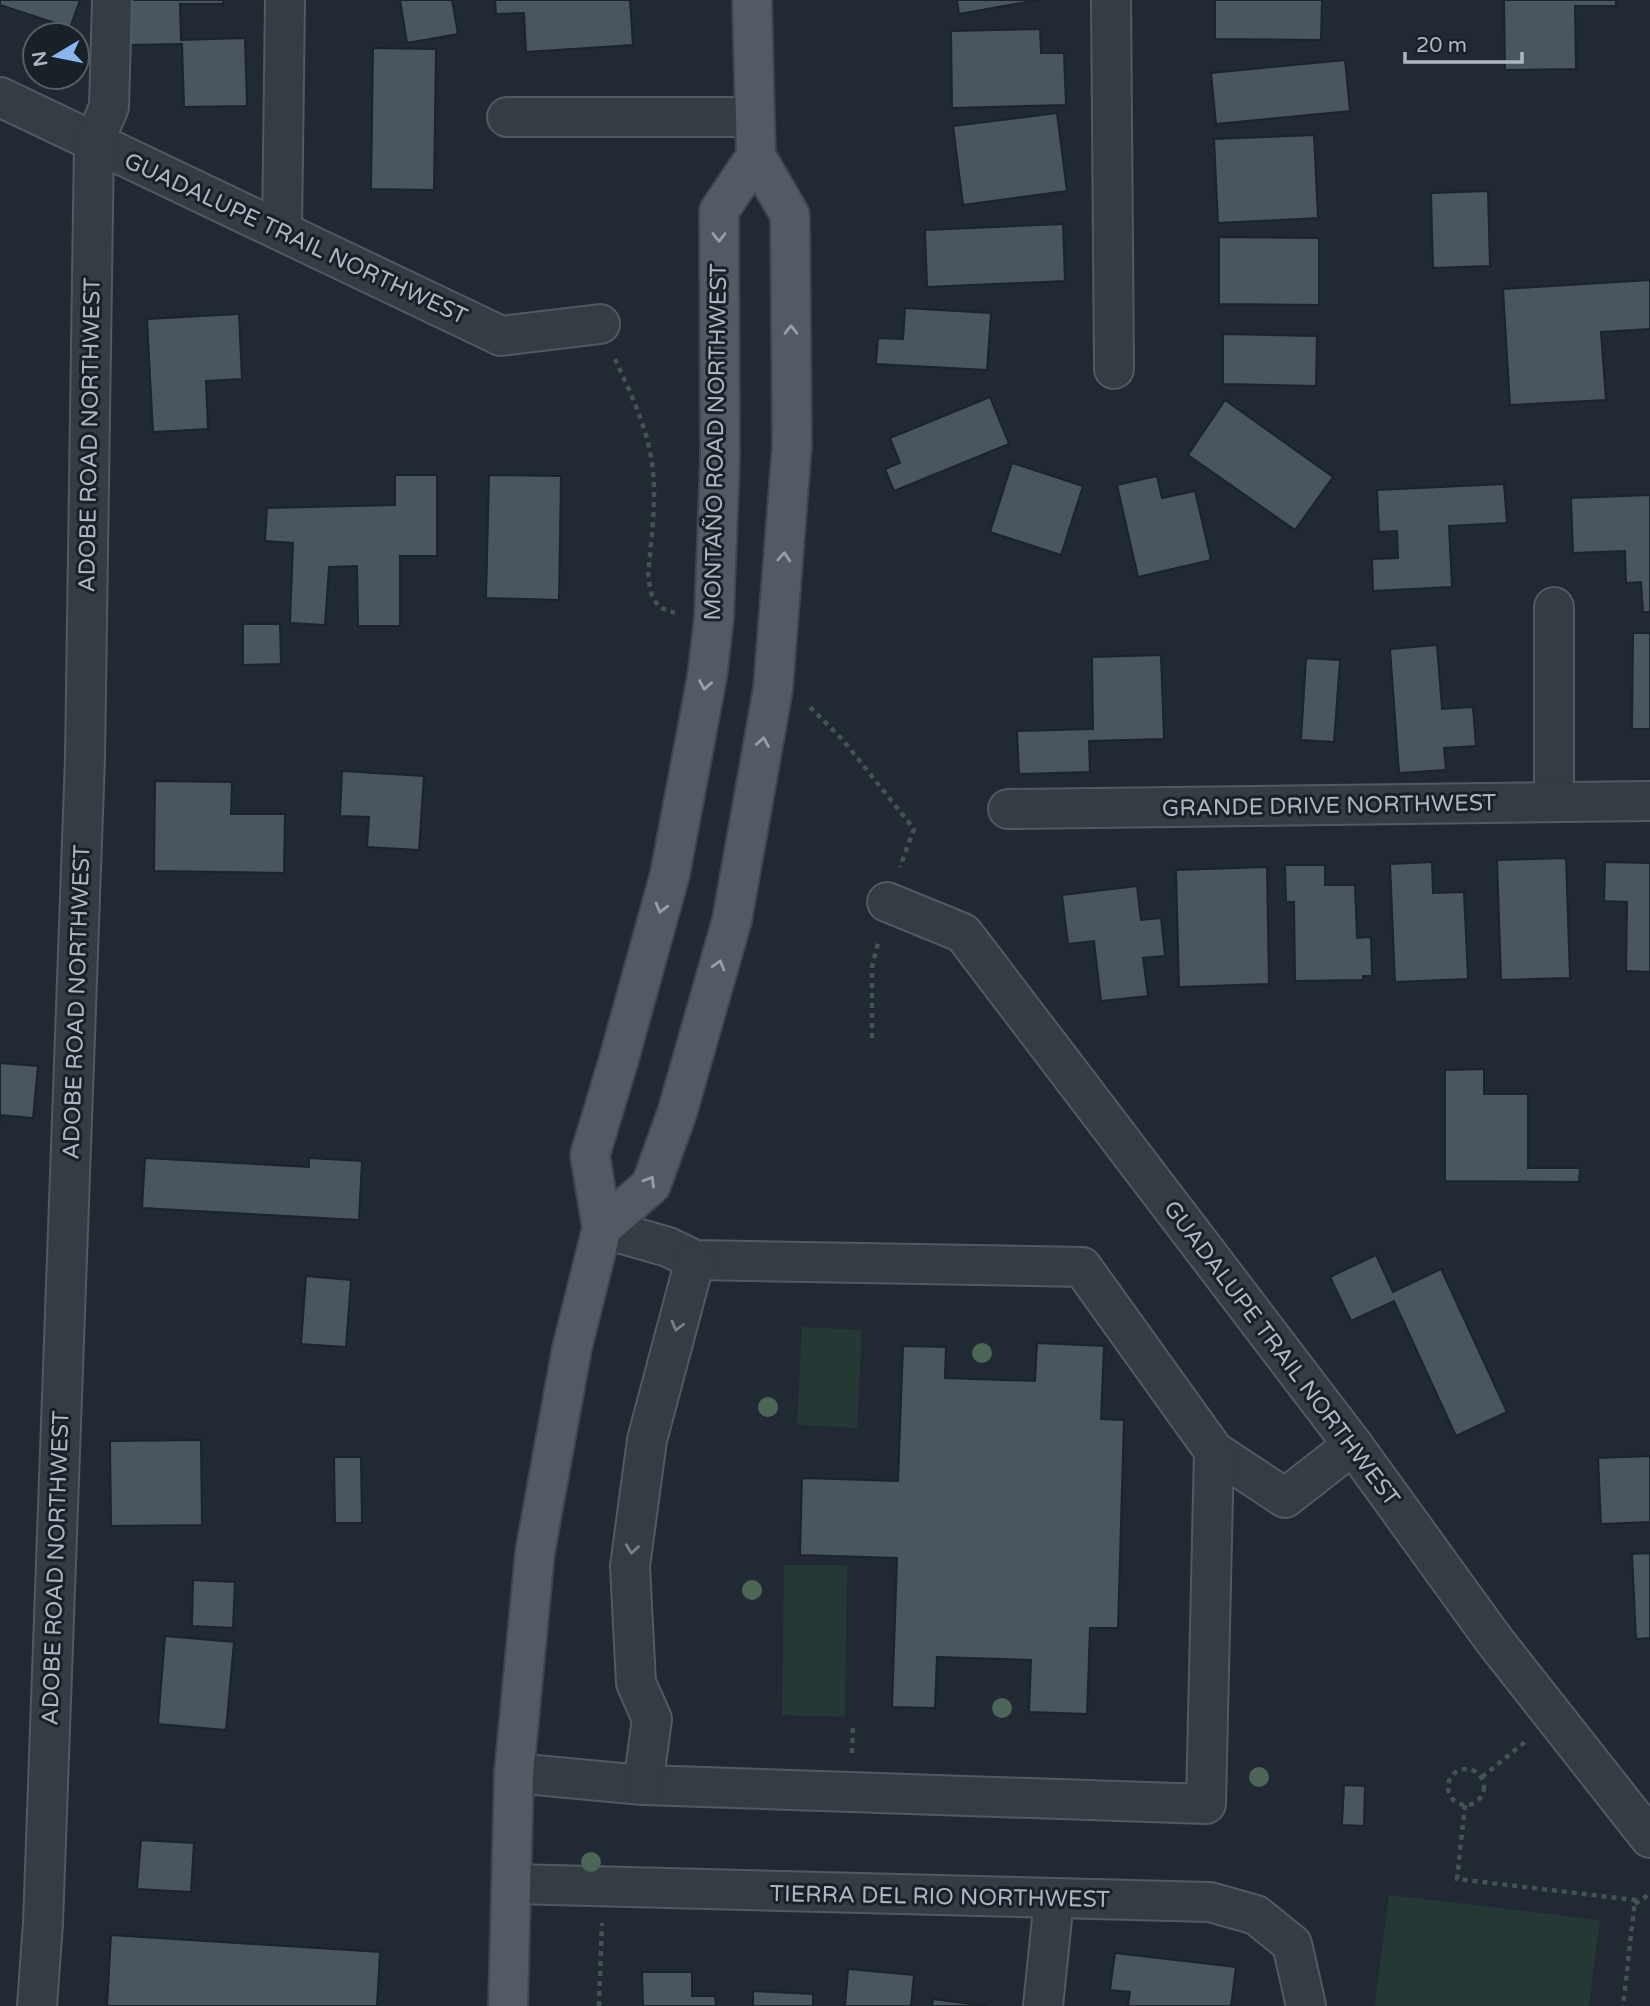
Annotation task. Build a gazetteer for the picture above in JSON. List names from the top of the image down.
{
  "streets": {
    "main road": ["MONTAÑO ROAD NORTHWEST"],
    "street": [
      "GUADALUPE TRAIL NORTHWEST",
      "ADOBE ROAD NORTHWEST",
      "GRANDE DRIVE NORTHWEST",
      "TIERRA DEL RIO NORTHWEST"
    ]
  },
  "crossings": [
    ["GUADALUPE TRAIL NORTHWEST", "ADOBE ROAD NORTHWEST"],
    ["MONTAÑO ROAD NORTHWEST", "TIERRA DEL RIO NORTHWEST"]
  ],
  "scale_bar": "20 m",
  "north": "left"
}
